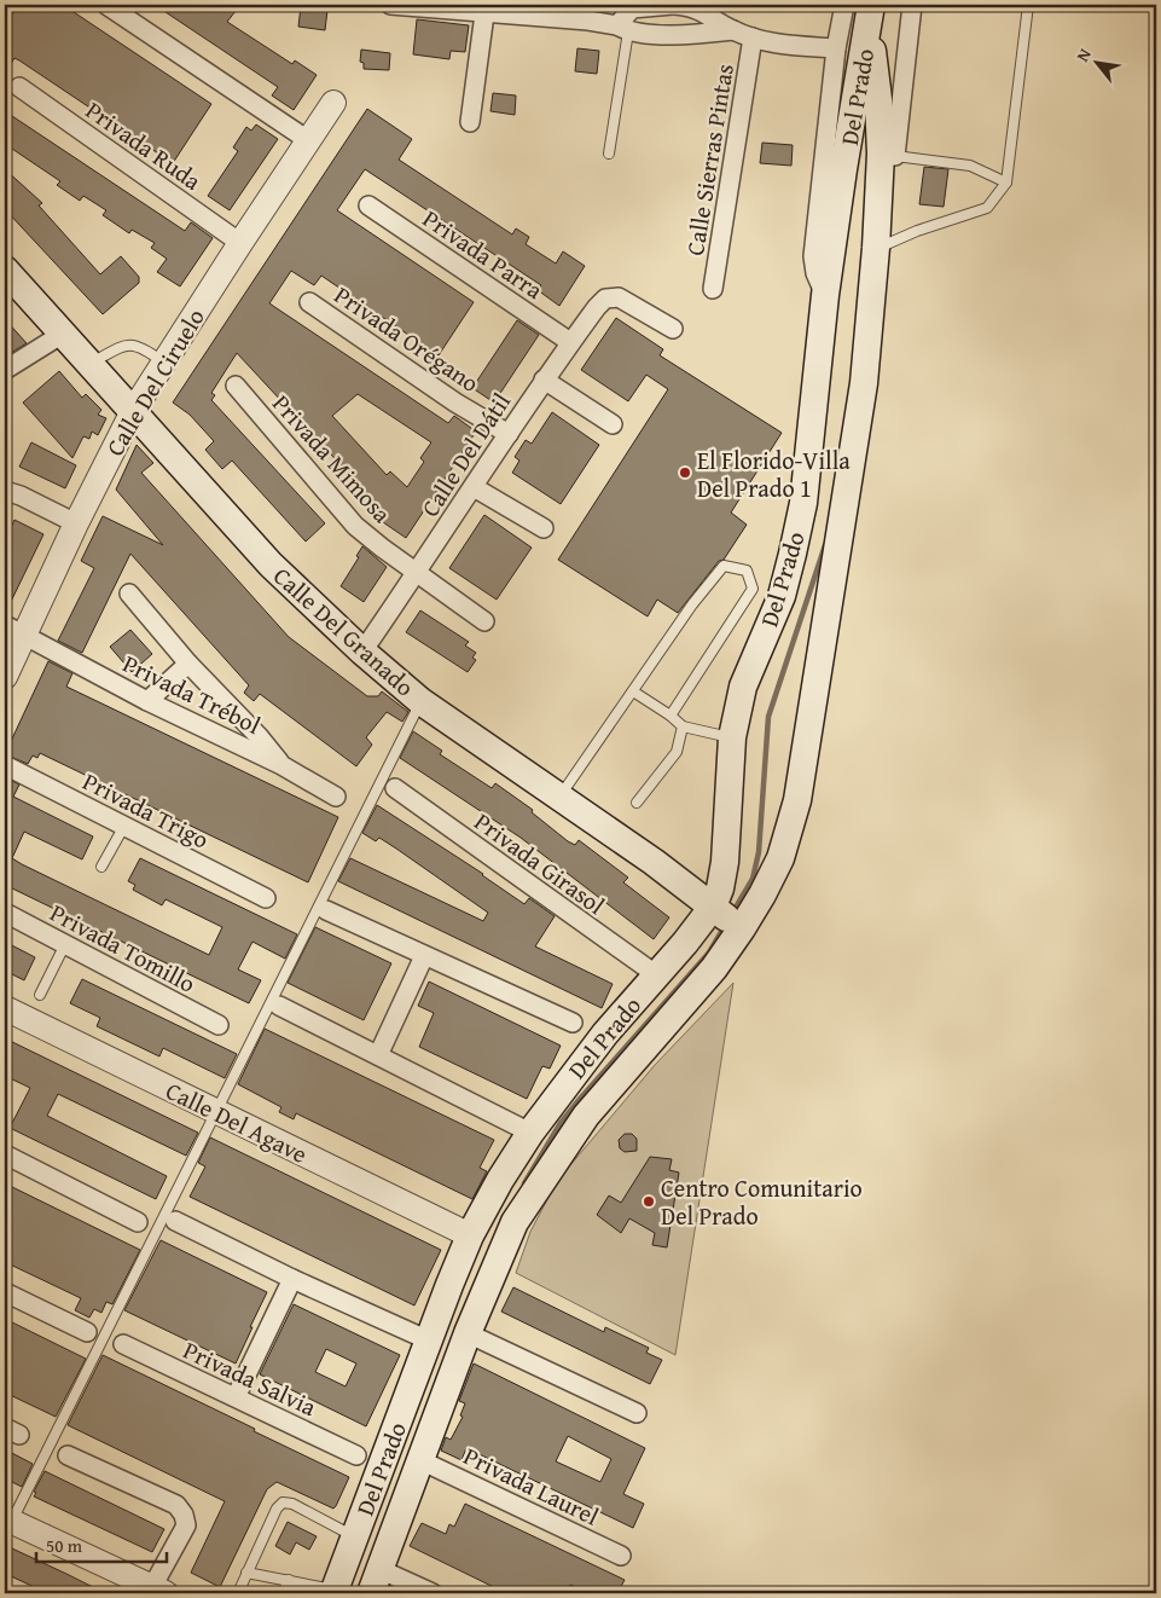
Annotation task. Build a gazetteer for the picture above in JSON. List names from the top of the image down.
{
  "streets": {
    "main road": ["Del Prado", "Calle Del Granado"],
    "street": [
      "Privada Ruda",
      "Calle Sierras Pintas",
      "Privada Parra",
      "Privada Orégano",
      "Calle Del Ciruelo",
      "Calle Del Dátil",
      "Privada Mimosa",
      "Privada Trébol",
      "Privada Trigo",
      "Privada Girasol",
      "Privada Tomillo",
      "Calle Del Agave",
      "Privada Salvia",
      "Privada Laurel"
    ]
  },
  "crossings": [
    ["Del Prado", "Calle Del Granado"],
    ["Del Prado", "Privada Girasol"],
    ["Del Prado", "Calle Del Agave"],
    ["Del Prado", "Privada Laurel"],
    ["Privada Ruda", "Calle Del Ciruelo"],
    ["Privada Parra", "Calle Del Dátil"],
    ["Privada Orégano", "Calle Del Dátil"],
    ["Calle Del Ciruelo", "Calle Del Granado"],
    ["Calle Del Ciruelo", "Privada Trébol"],
    ["Calle Del Dátil", "Privada Mimosa"],
    ["Calle Del Dátil", "Calle Del Granado"]
  ],
  "places": ["El Florido-Villa Del Prado 1", "Centro Comunitario Del Prado"],
  "scale_bar": "50 m",
  "north": "top left"
}
